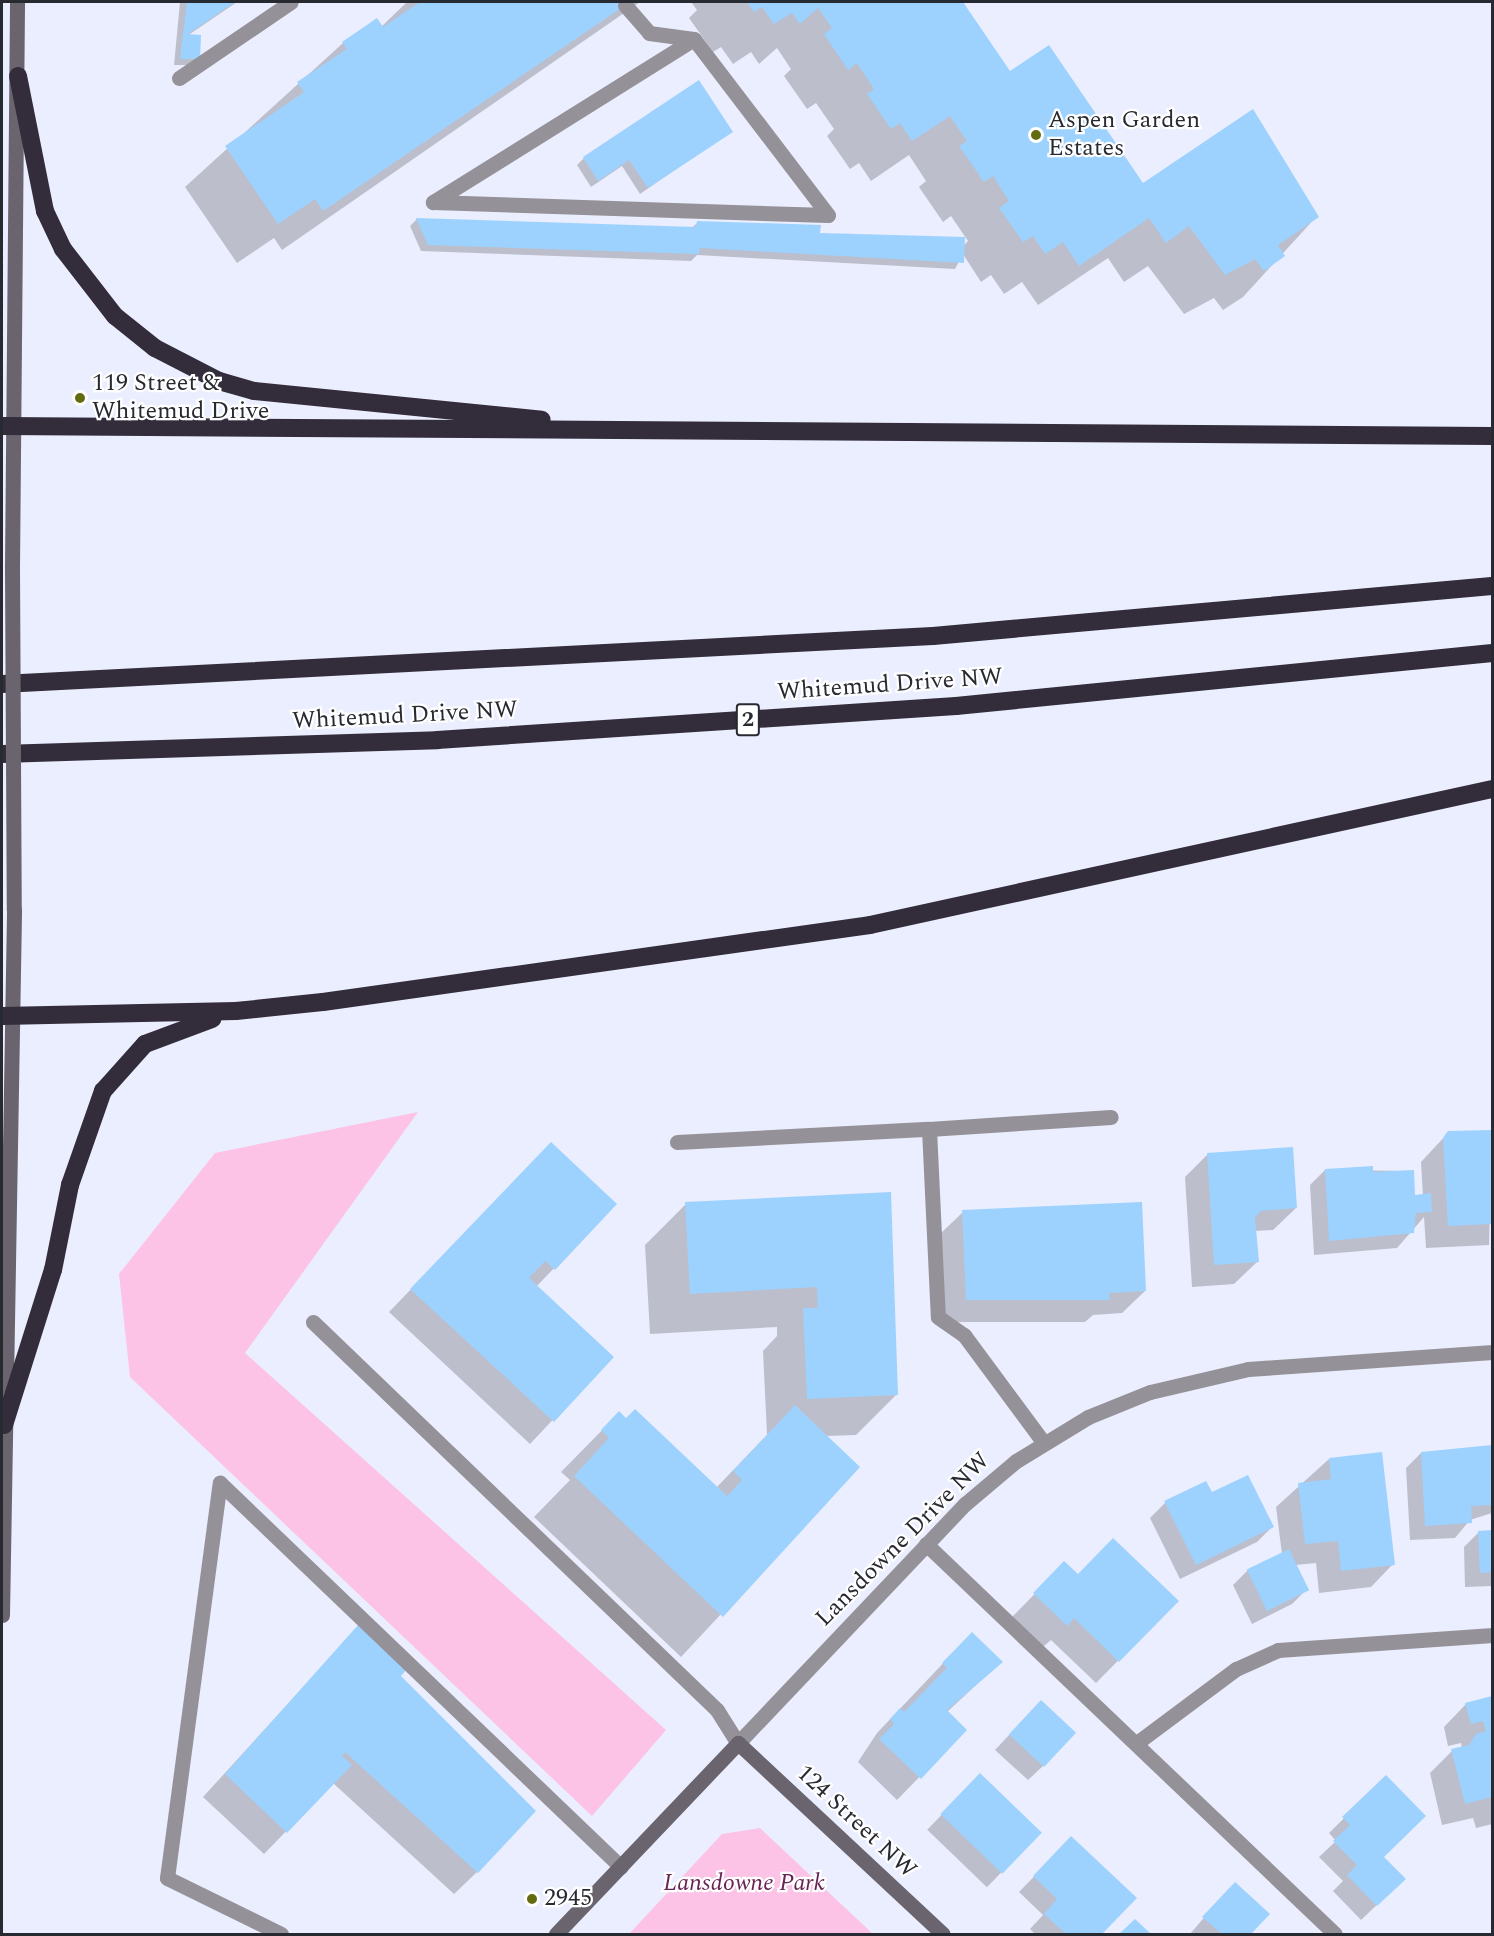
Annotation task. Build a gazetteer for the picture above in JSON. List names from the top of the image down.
{
  "streets": {
    "highway": ["Whitemud Drive NW", "2"],
    "main road": ["Lansdowne Drive NW", "124 Street NW"]
  },
  "crossings": [
    ["Lansdowne Drive NW", "124 Street NW"]
  ],
  "parks": ["Lansdowne Park"],
  "places": ["Aspen Garden Estates", "119 Street & Whitemud Drive", "2945"]
}
